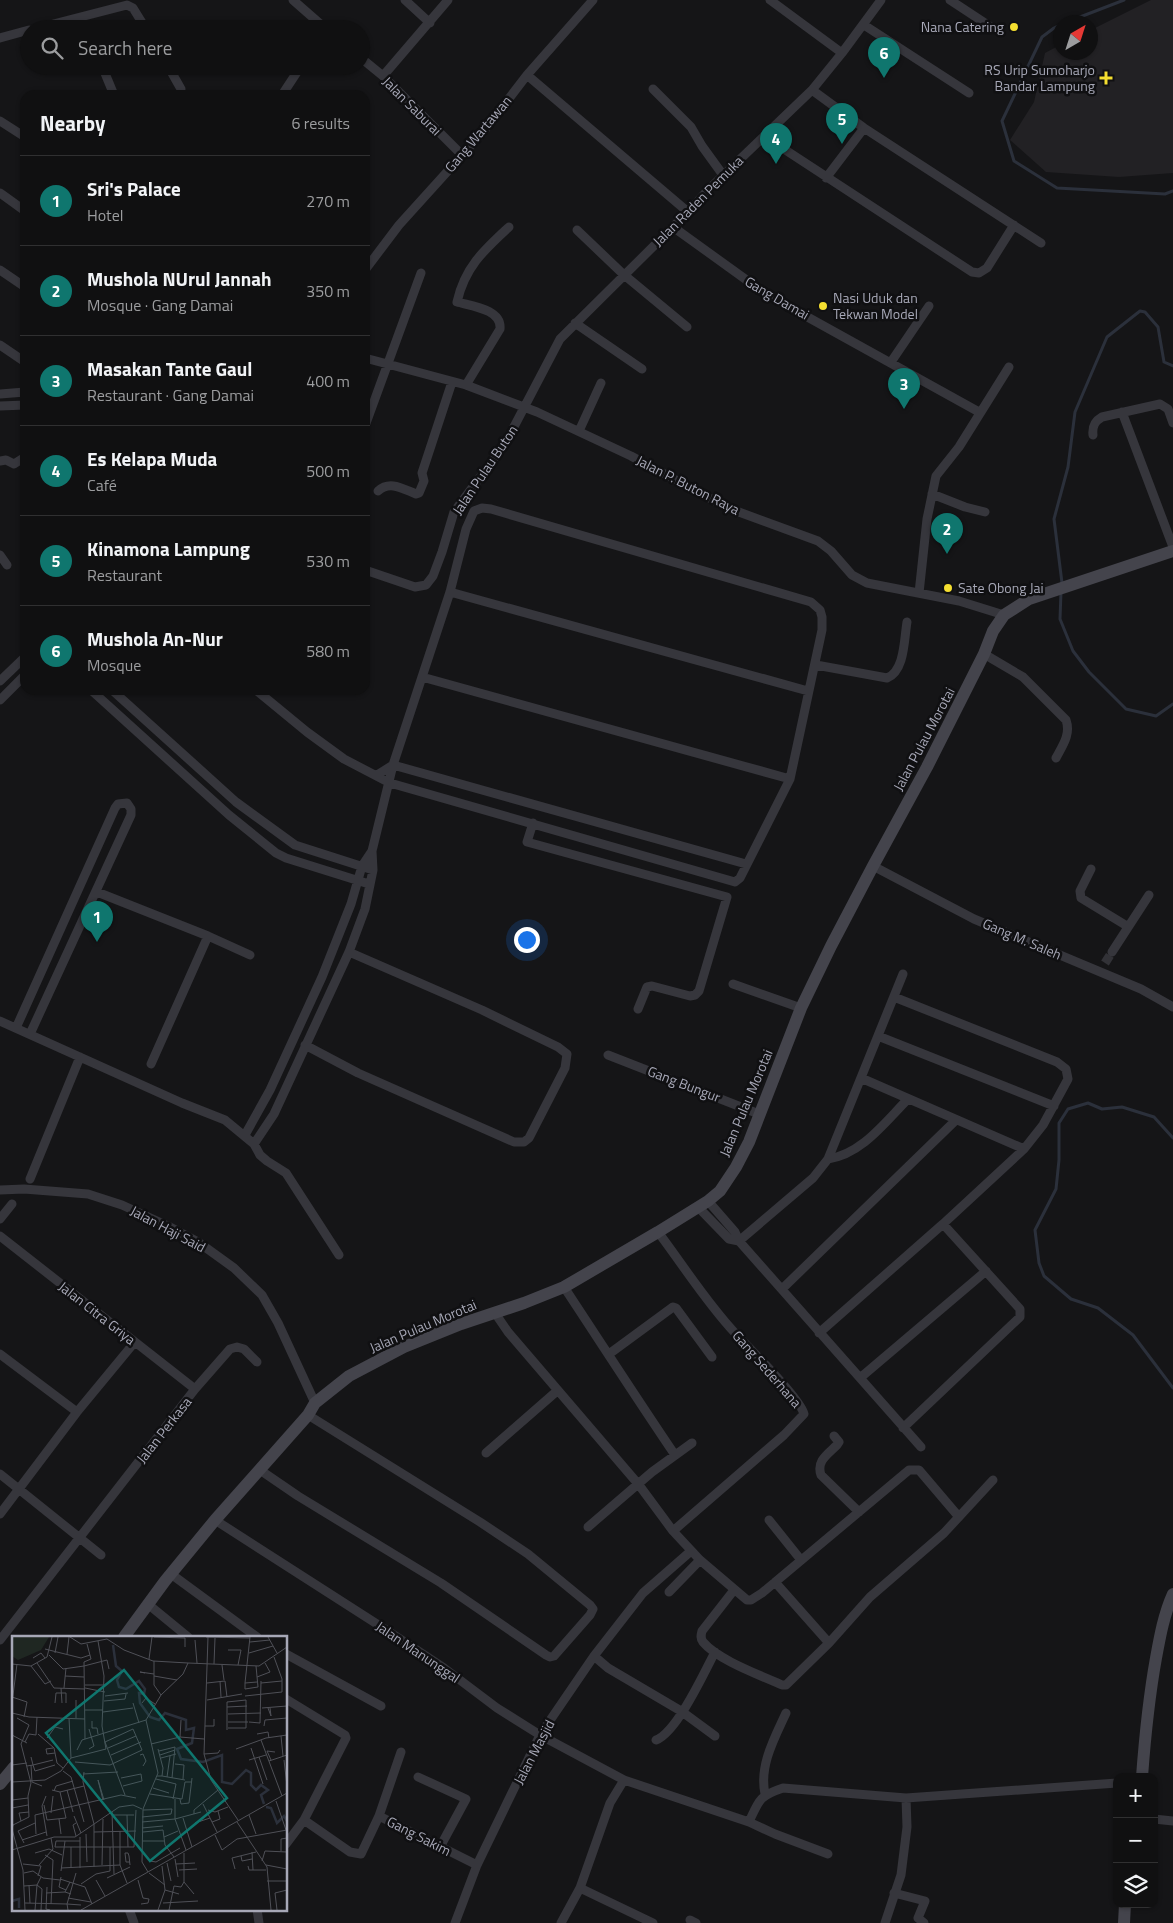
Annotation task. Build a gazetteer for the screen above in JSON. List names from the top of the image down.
{
  "streets": {
    "street": [
      "Jalan Saburai",
      "Gang Wartawan",
      "Jalan Raden Pemuka",
      "Gang Damai",
      "Jalan Pulau Buton",
      "Jalan P. Buton Raya",
      "Jalan Pulau Morotai",
      "Gang M. Saleh",
      "Gang Bungur",
      "Jalan Haji Said",
      "Jalan Citra Griya",
      "Gang Sederhana",
      "Jalan Perkasa",
      "Jalan Manunggal",
      "Jalan Masjid",
      "Gang Sakim"
    ]
  },
  "crossings": [
    ["Jalan Saburai", "Gang Wartawan"],
    ["Jalan Raden Pemuka", "Gang Damai"],
    ["Jalan Raden Pemuka", "Jalan Pulau Buton"],
    ["Jalan Raden Pemuka", "Jalan P. Buton Raya"],
    ["Jalan Pulau Buton", "Jalan P. Buton Raya"],
    ["Jalan P. Buton Raya", "Jalan Pulau Morotai"],
    ["Jalan Pulau Morotai", "Gang M. Saleh"],
    ["Jalan Pulau Morotai", "Gang Bungur"],
    ["Jalan Pulau Morotai", "Jalan Haji Said"],
    ["Jalan Pulau Morotai", "Gang Sederhana"],
    ["Jalan Pulau Morotai", "Jalan Manunggal"],
    ["Jalan Citra Griya", "Jalan Perkasa"],
    ["Jalan Manunggal", "Jalan Masjid"],
    ["Jalan Masjid", "Gang Sakim"]
  ],
  "places": {
    "other": ["Nana Catering", "Nasi Uduk dan Tekwan Model", "Sate Obong Jai"],
    "health": ["RS Urip Sumoharjo Bandar Lampung"]
  },
  "north": "top right",
  "page": {
    "search": "Search here",
    "pins": [
      "6",
      "5",
      "4",
      "3",
      "2",
      "1"
    ],
    "heading": ["Nearby", "6 results"],
    "list": [
      {
        "mark": "1",
        "name": "Sri's Palace",
        "note": "Hotel",
        "value": "270 m"
      },
      {
        "mark": "2",
        "name": "Mushola NUrul Jannah",
        "note": "Mosque · Gang Damai",
        "value": "350 m"
      },
      {
        "mark": "3",
        "name": "Masakan Tante Gaul",
        "note": "Restaurant · Gang Damai",
        "value": "400 m"
      },
      {
        "mark": "4",
        "name": "Es Kelapa Muda",
        "note": "Café",
        "value": "500 m"
      },
      {
        "mark": "5",
        "name": "Kinamona Lampung",
        "note": "Restaurant",
        "value": "530 m"
      },
      {
        "mark": "6",
        "name": "Mushola An-Nur",
        "note": "Mosque",
        "value": "580 m"
      }
    ],
    "map_buttons": ["+", "−"]
  }
}
